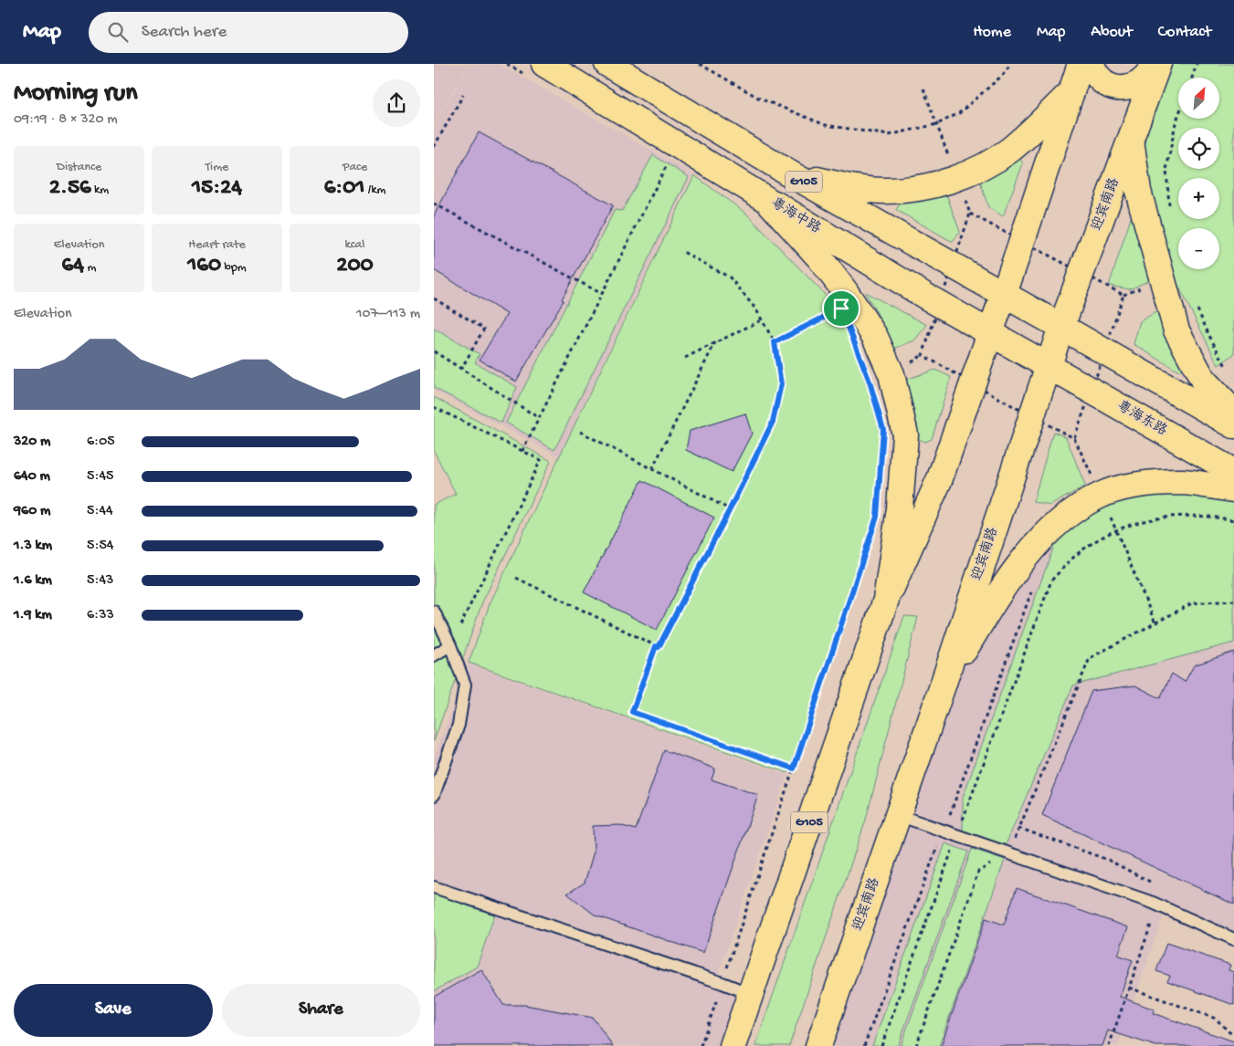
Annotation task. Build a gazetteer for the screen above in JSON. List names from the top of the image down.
{
  "streets": {
    "main road": [
      "G105",
      "迎宾南路",
      "粤海中路",
      "粤海东路"
    ]
  },
  "crossings": [
    ["G105", "迎宾南路"],
    ["迎宾南路", "粤海中路"],
    ["迎宾南路", "粤海东路"],
    ["粤海中路", "粤海东路"]
  ],
  "north": "top right",
  "page": {
    "header": "Map",
    "search": "Search here",
    "nav": [
      "Home",
      "Map",
      "About",
      "Contact"
    ],
    "heading": ["Morning run", "09:19 · 8 × 320 m"],
    "map_buttons": ["+", "−"],
    "stats": [
      ["Distance", "2.56 km"],
      ["Time", "15:24"],
      ["Pace", "6:01 /km"],
      ["Elevation", "64 m"],
      ["Heart rate", "160 bpm"],
      ["kcal", "200"]
    ],
    "chart": ["Elevation", "107–113 m"],
    "list": [
      {
        "name": "320 m",
        "note": "6:05"
      },
      {
        "name": "640 m",
        "note": "5:45"
      },
      {
        "name": "960 m",
        "note": "5:44"
      },
      {
        "name": "1.3 km",
        "note": "5:54"
      },
      {
        "name": "1.6 km",
        "note": "5:43"
      },
      {
        "name": "1.9 km",
        "note": "6:33"
      }
    ],
    "buttons": ["Save", "Share"]
  }
}
